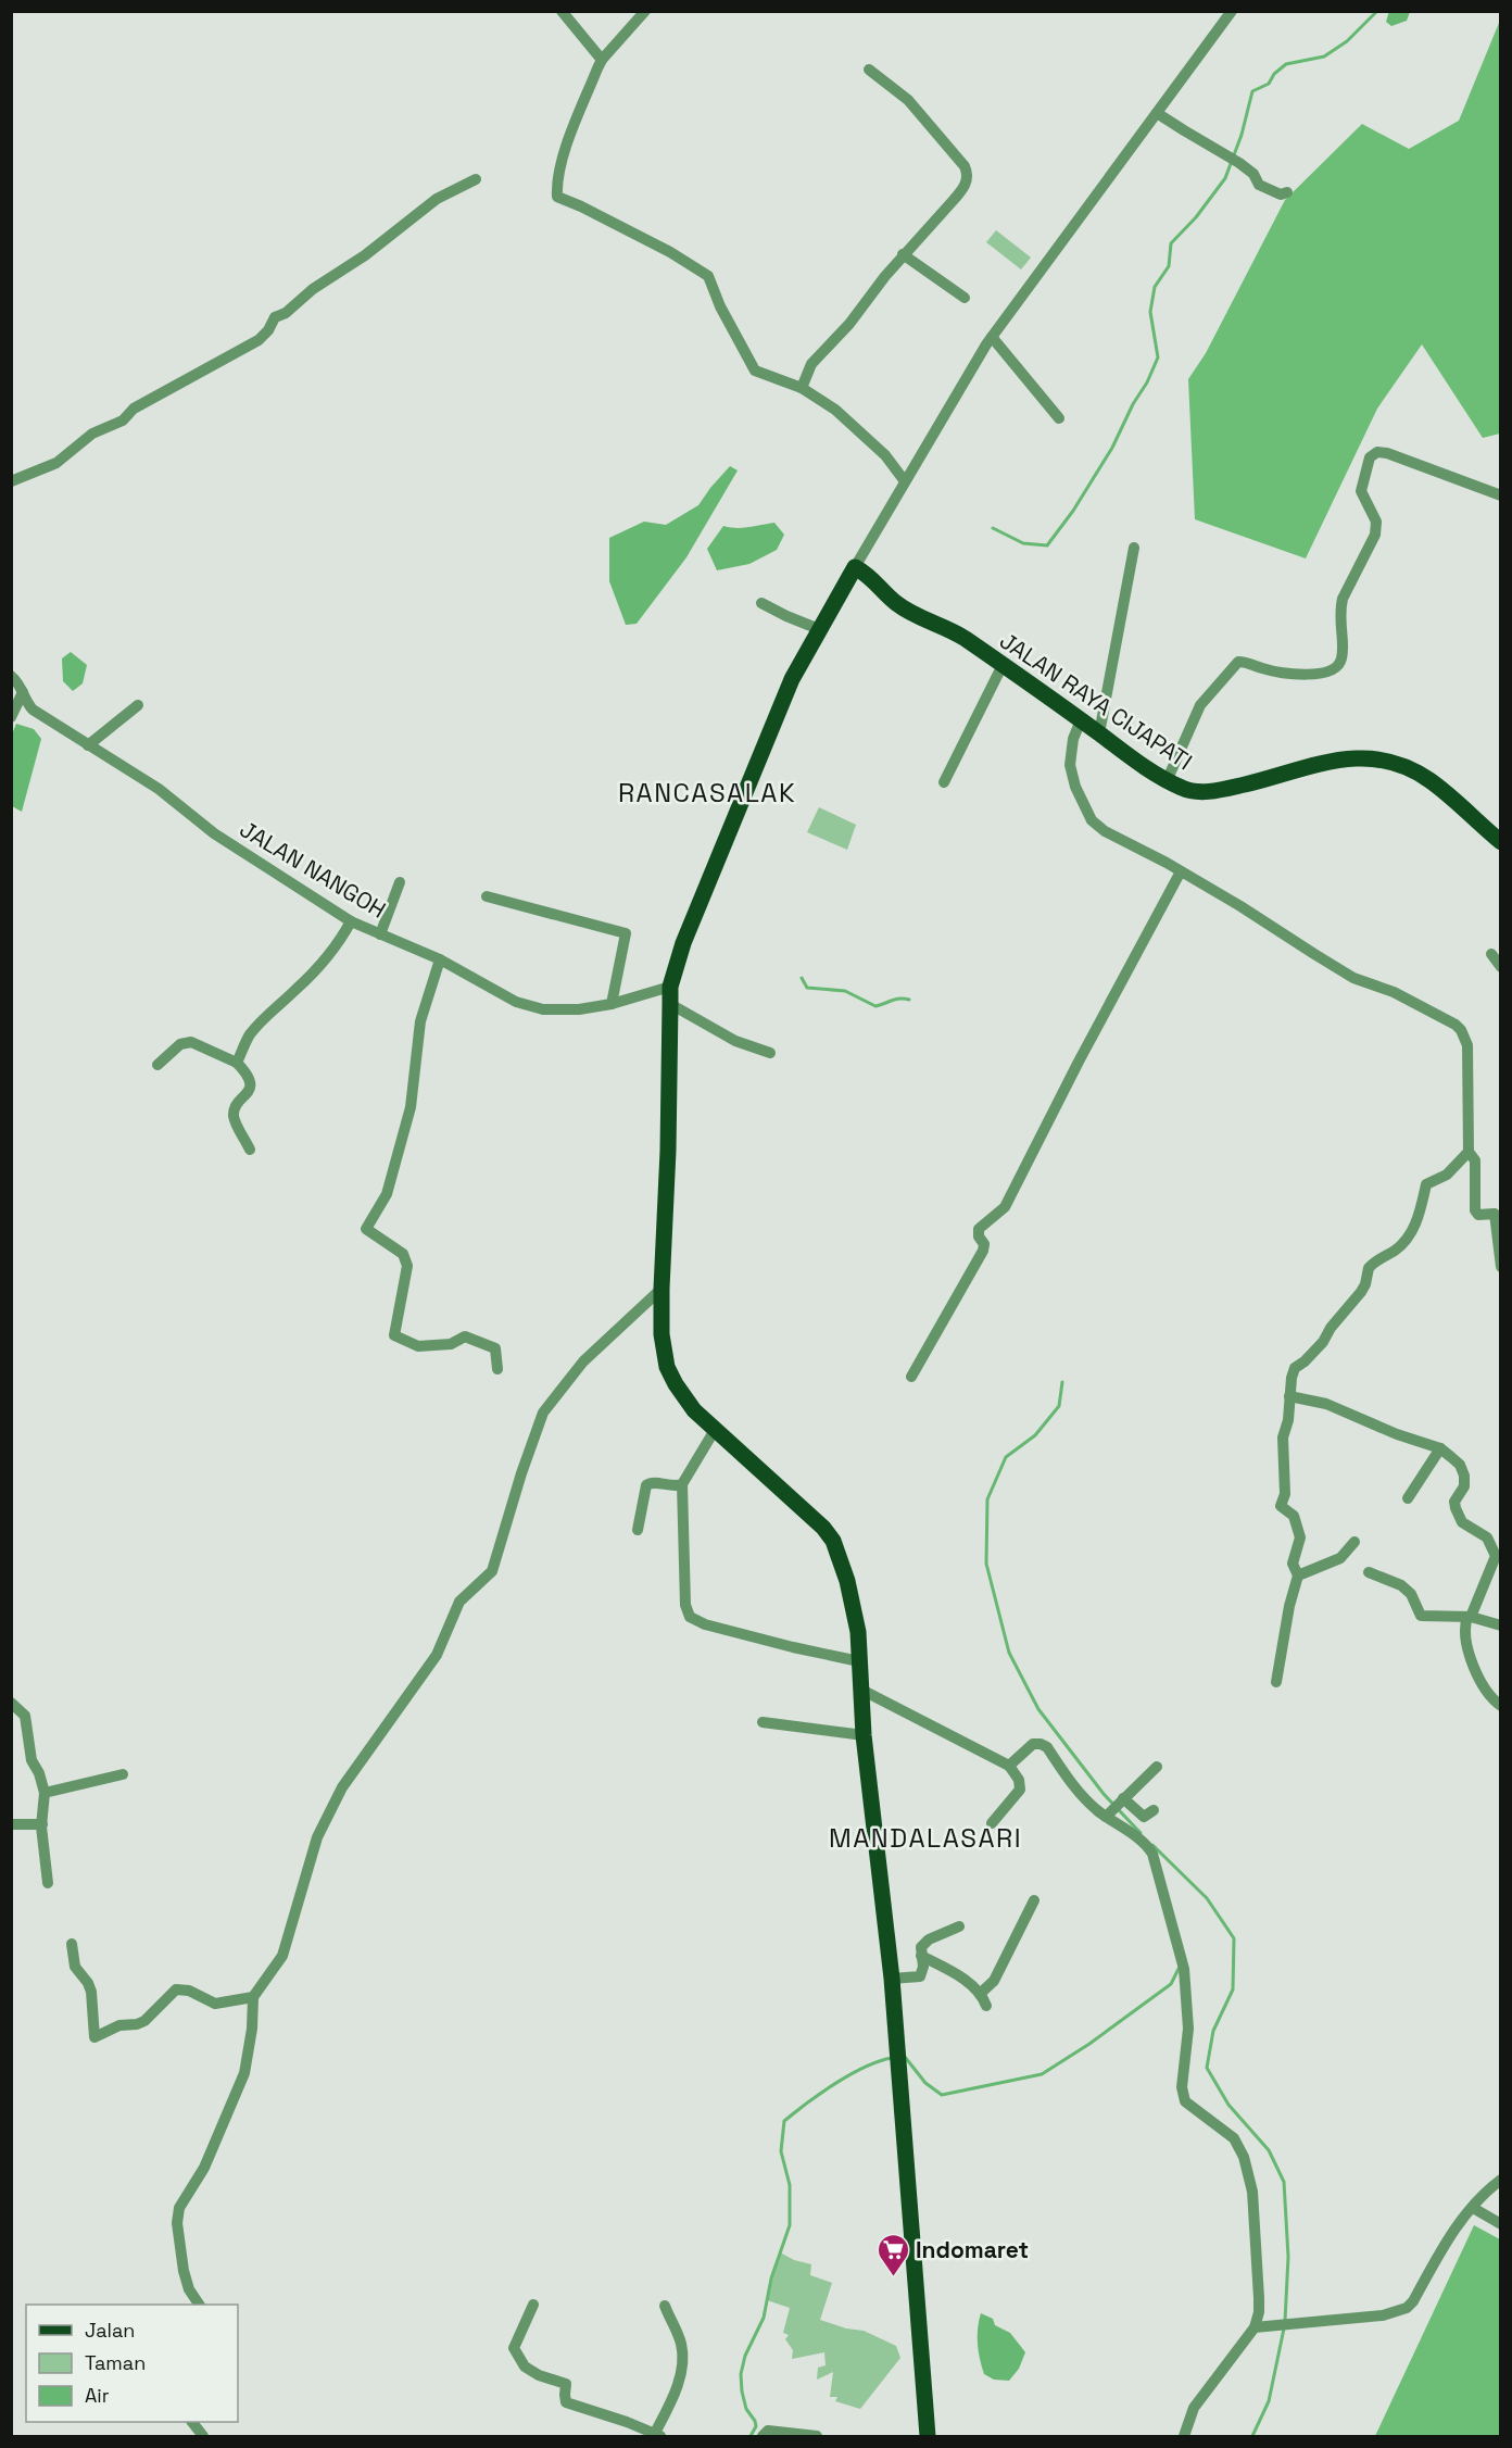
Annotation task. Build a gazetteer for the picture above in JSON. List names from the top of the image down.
{
  "streets": {
    "main road": ["JALAN RAYA CIJAPATI"],
    "street": ["JALAN NANGOH"]
  },
  "districts": ["RANCASALAK", "MANDALASARI"],
  "places": {
    "supermarket": ["Indomaret"]
  },
  "legend": ["Jalan", "Taman", "Air"]
}
